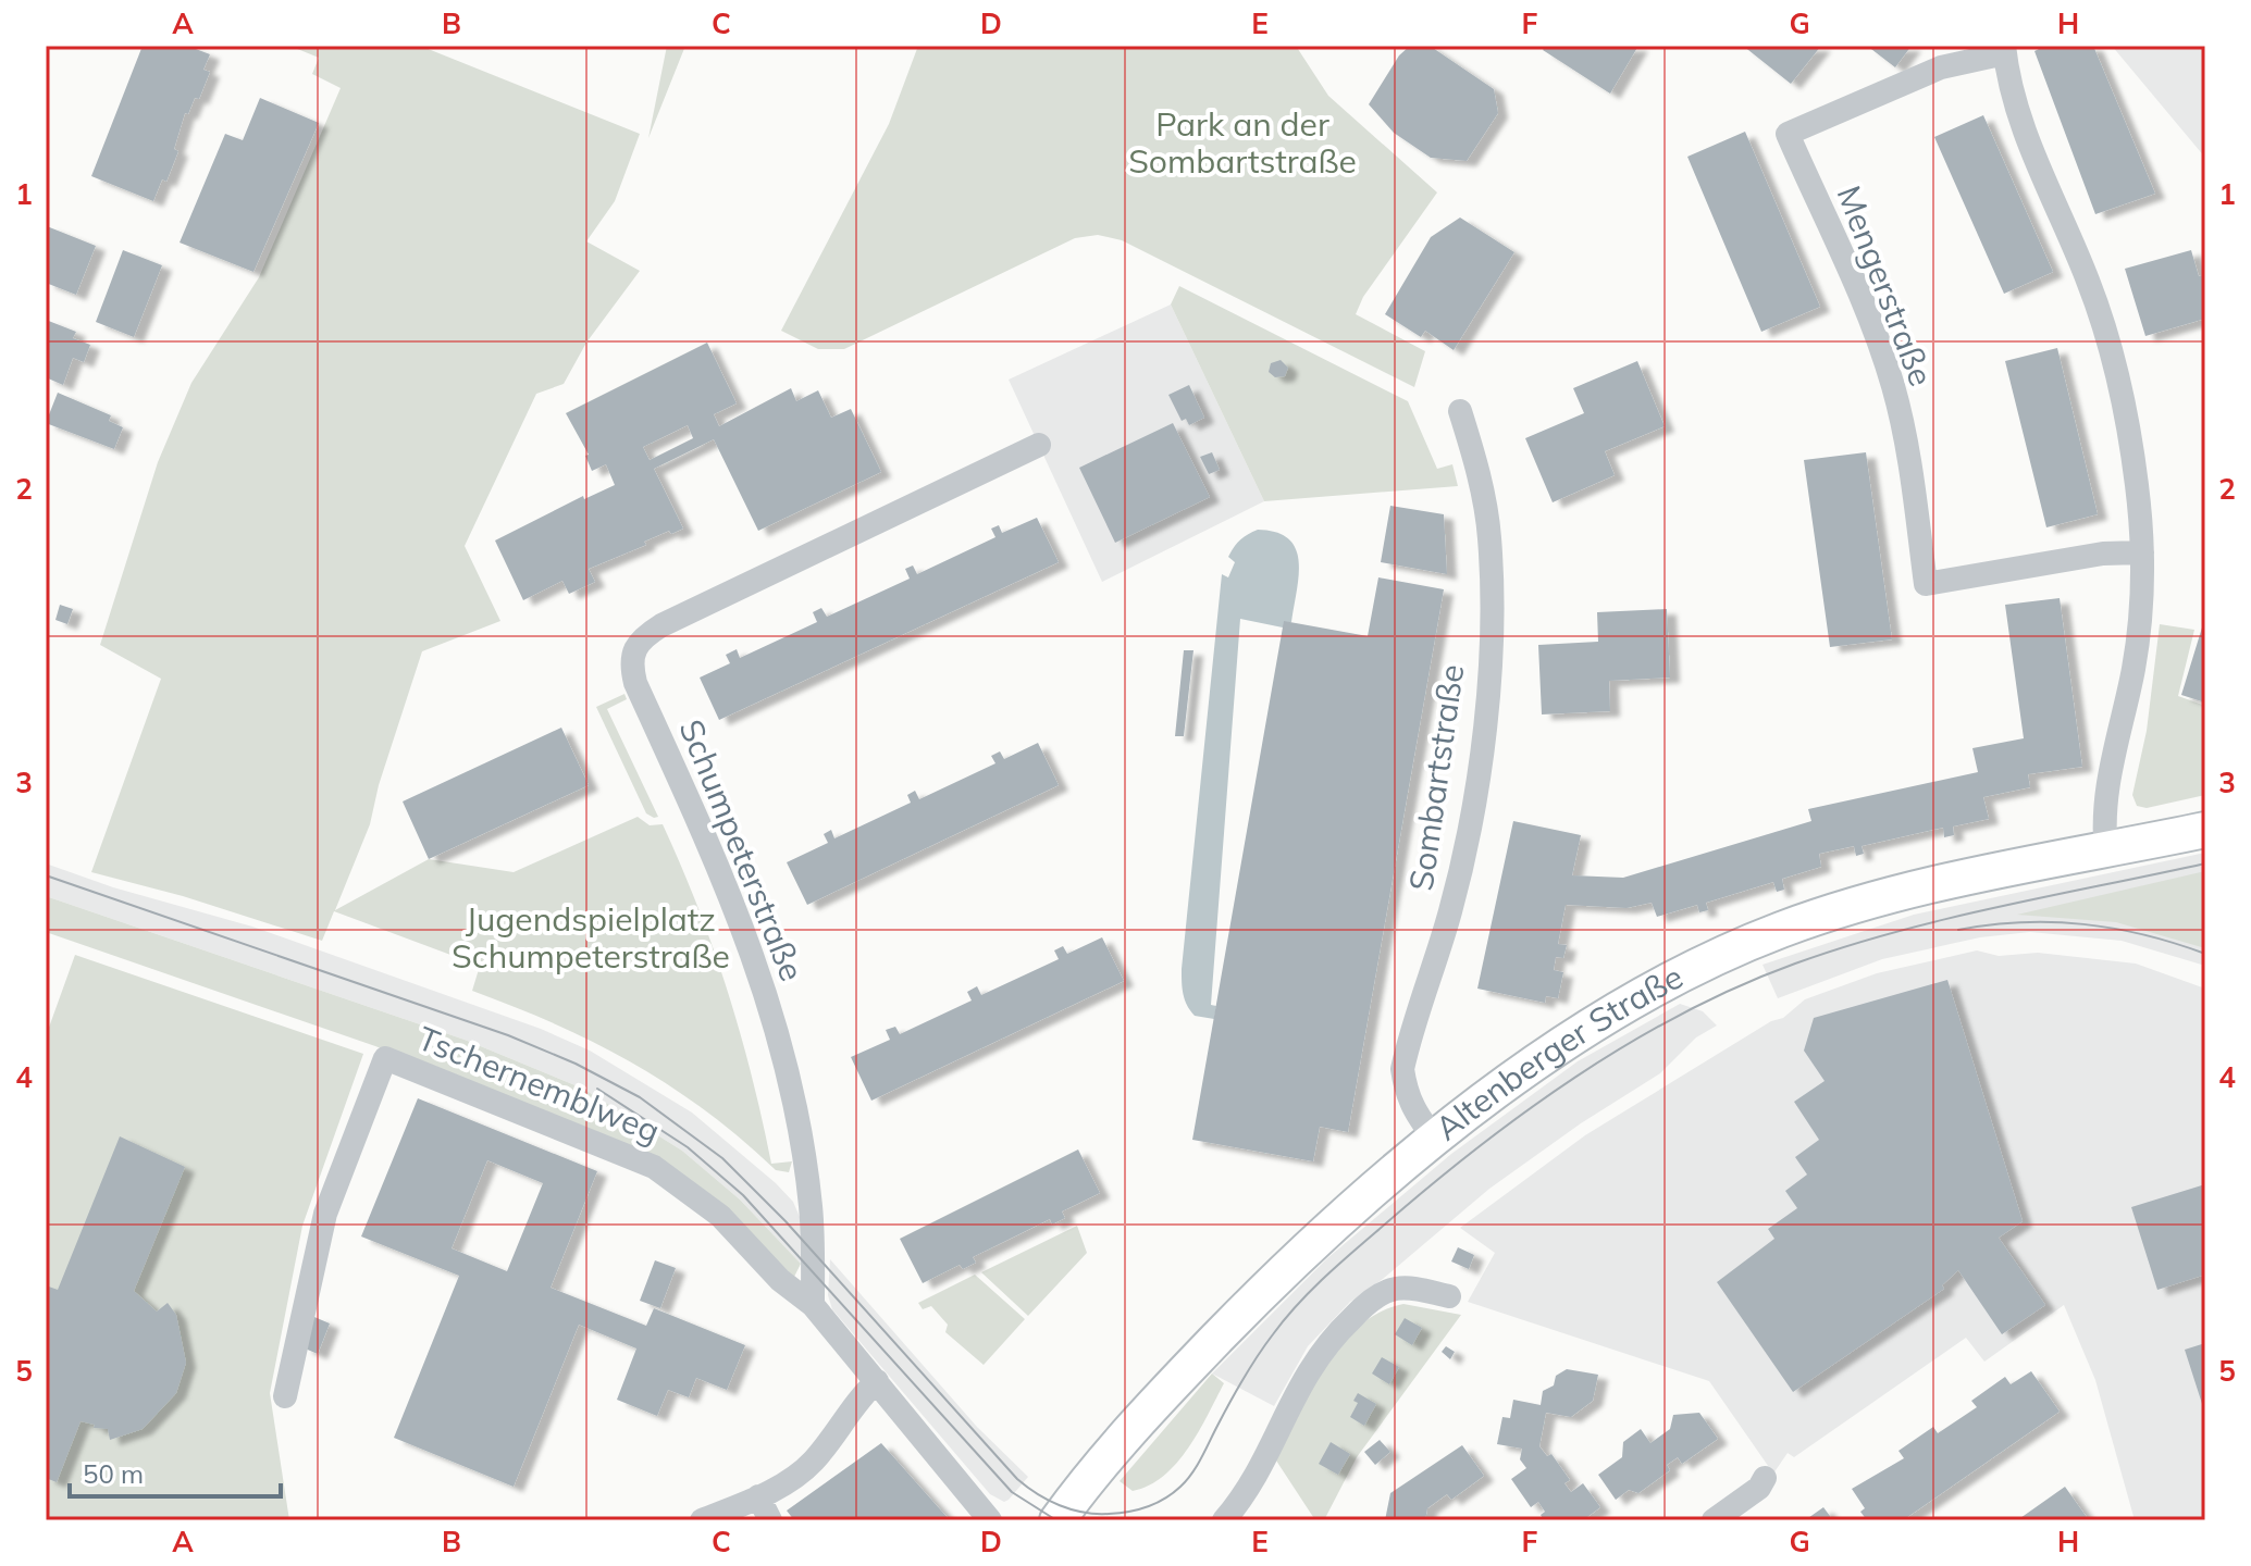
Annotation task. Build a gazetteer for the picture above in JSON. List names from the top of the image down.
{
  "streets": {
    "street": [
      "Mengerstraße",
      "Sombartstraße",
      "Schumpeterstraße",
      "Altenberger Straße",
      "Tschernemblweg"
    ]
  },
  "crossings": [
    ["Mengerstraße", "Altenberger Straße"],
    ["Sombartstraße", "Altenberger Straße"],
    ["Schumpeterstraße", "Tschernemblweg"]
  ],
  "parks": ["Park an der Sombartstraße", "Jugendspielplatz Schumpeterstraße"],
  "scale_bar": "50 m",
  "grid": {
    "columns": [
      "A",
      "B",
      "C",
      "D",
      "E",
      "F",
      "G",
      "H"
    ],
    "rows": [
      "1",
      "2",
      "3",
      "4",
      "5"
    ]
  }
}
